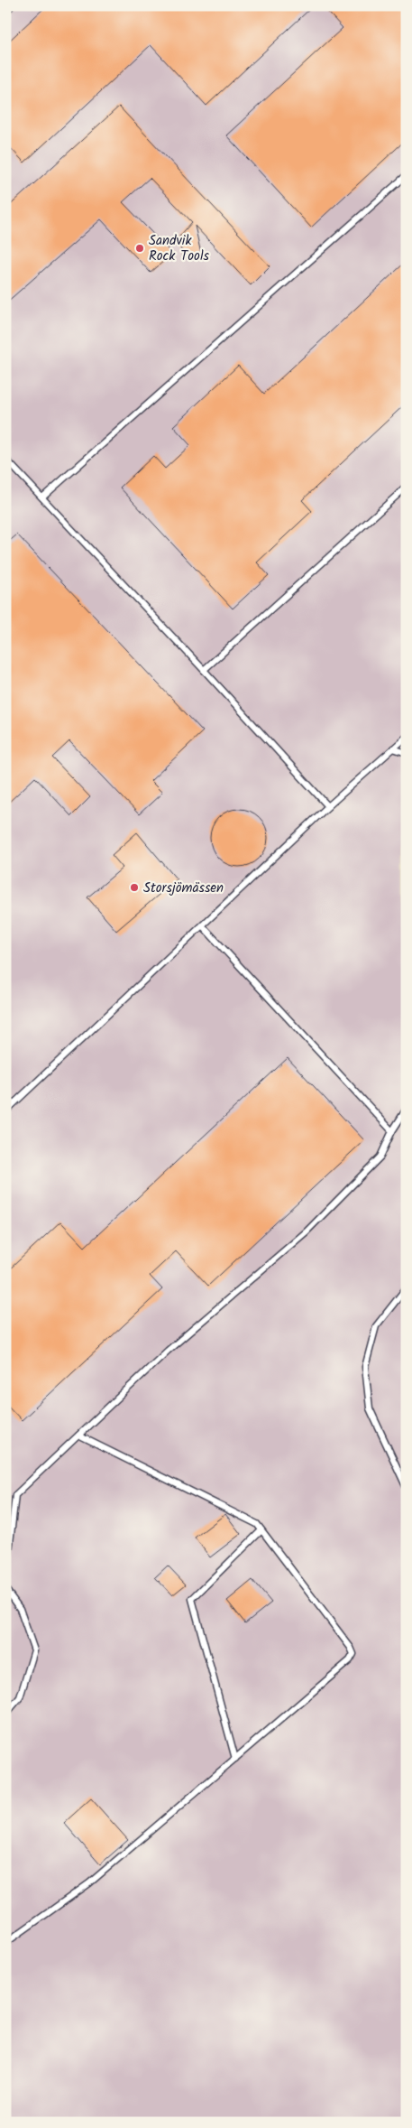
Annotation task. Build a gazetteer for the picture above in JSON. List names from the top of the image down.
{
  "places": ["Sandvik Rock Tools", "Storsjömässen"]
}
